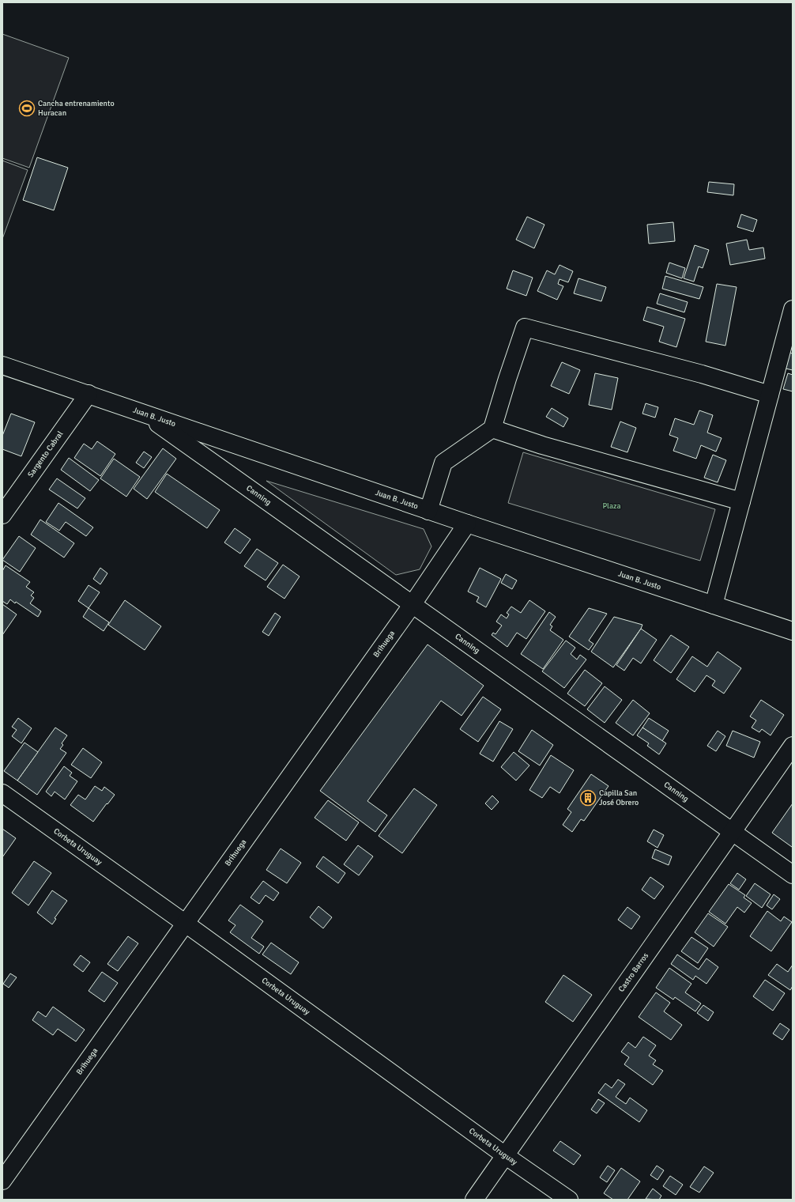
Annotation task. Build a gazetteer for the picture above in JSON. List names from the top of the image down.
{
  "streets": {
    "street": [
      "Juan B. Justo",
      "Sargento Cabral",
      "Canning",
      "Brihuega",
      "Corbeta Uruguay",
      "Castro Barros"
    ]
  },
  "crossings": [
    ["Juan B. Justo", "Sargento Cabral"],
    ["Juan B. Justo", "Canning"],
    ["Juan B. Justo", "Brihuega"],
    ["Canning", "Brihuega"],
    ["Canning", "Castro Barros"],
    ["Brihuega", "Corbeta Uruguay"],
    ["Corbeta Uruguay", "Castro Barros"]
  ],
  "parks": ["Plaza"],
  "places": {
    "sports": ["Cancha entrenamiento Huracan"],
    "building": ["Capilla San José Obrero"]
  }
}
